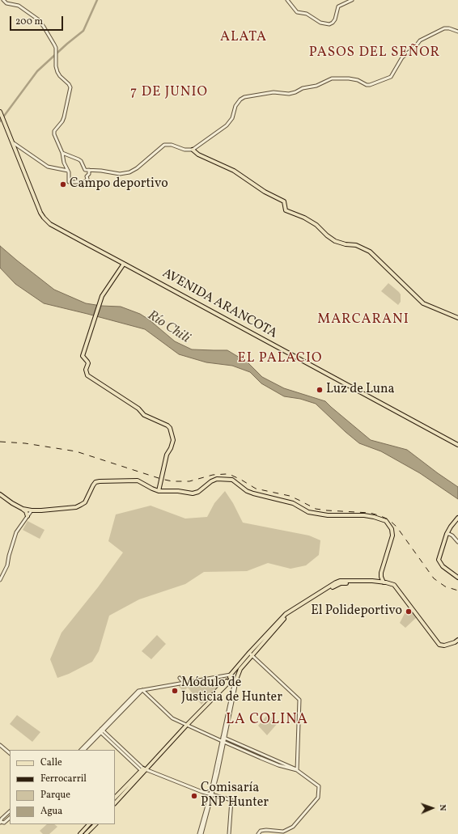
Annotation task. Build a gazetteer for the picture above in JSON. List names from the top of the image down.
{
  "streets": {
    "main road": ["AVENIDA ARANCOTA"]
  },
  "districts": [
    "ALATA",
    "PASOS DEL SEÑOR",
    "7 DE JUNIO",
    "MARCARANI",
    "EL PALACIO",
    "LA COLINA"
  ],
  "water": ["Río Chili"],
  "places": [
    "Campo deportivo",
    "Luz de Luna",
    "El Polideportivo",
    "Módulo de Justicia de Hunter",
    "Comisaría PNP Hunter"
  ],
  "legend": [
    "Calle",
    "Ferrocarril",
    "Parque",
    "Agua"
  ],
  "scale_bar": "200 m",
  "north": "right"
}
